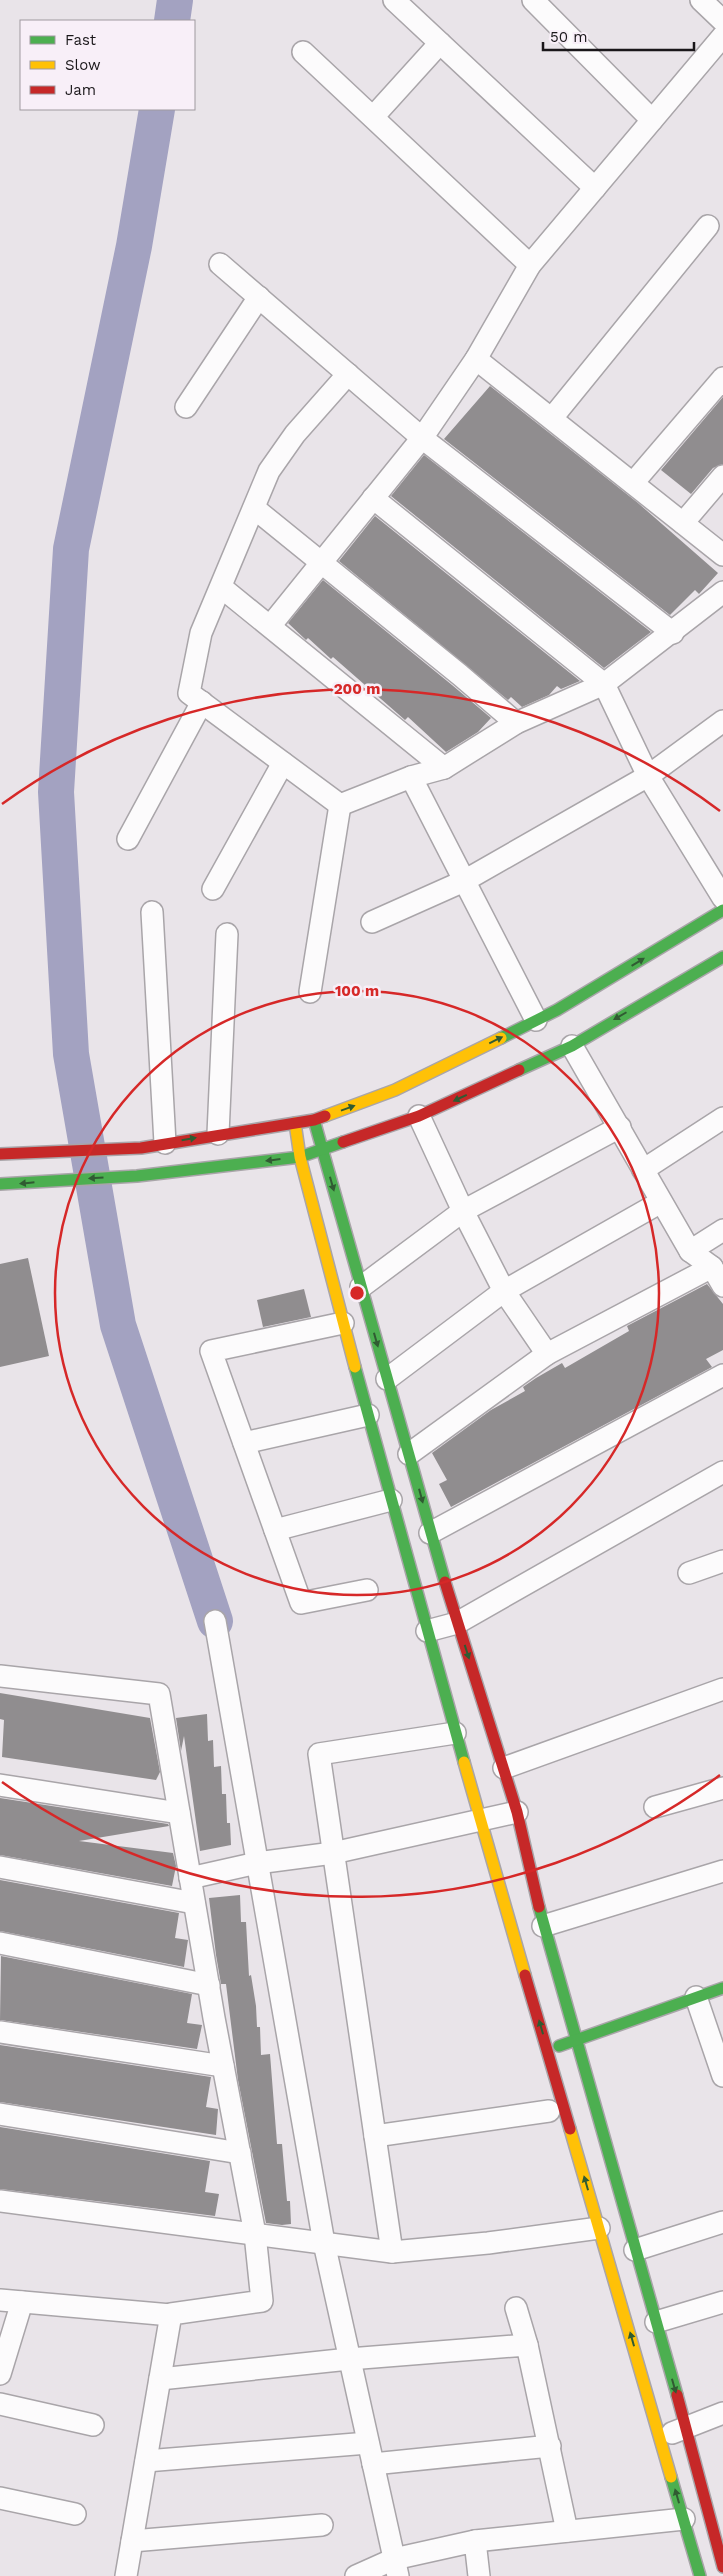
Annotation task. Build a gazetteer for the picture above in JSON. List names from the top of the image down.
{
  "legend": ["Fast", "Slow", "Jam"],
  "scale_bar": "50 m",
  "rings": ["200 m", "100 m"]
}
